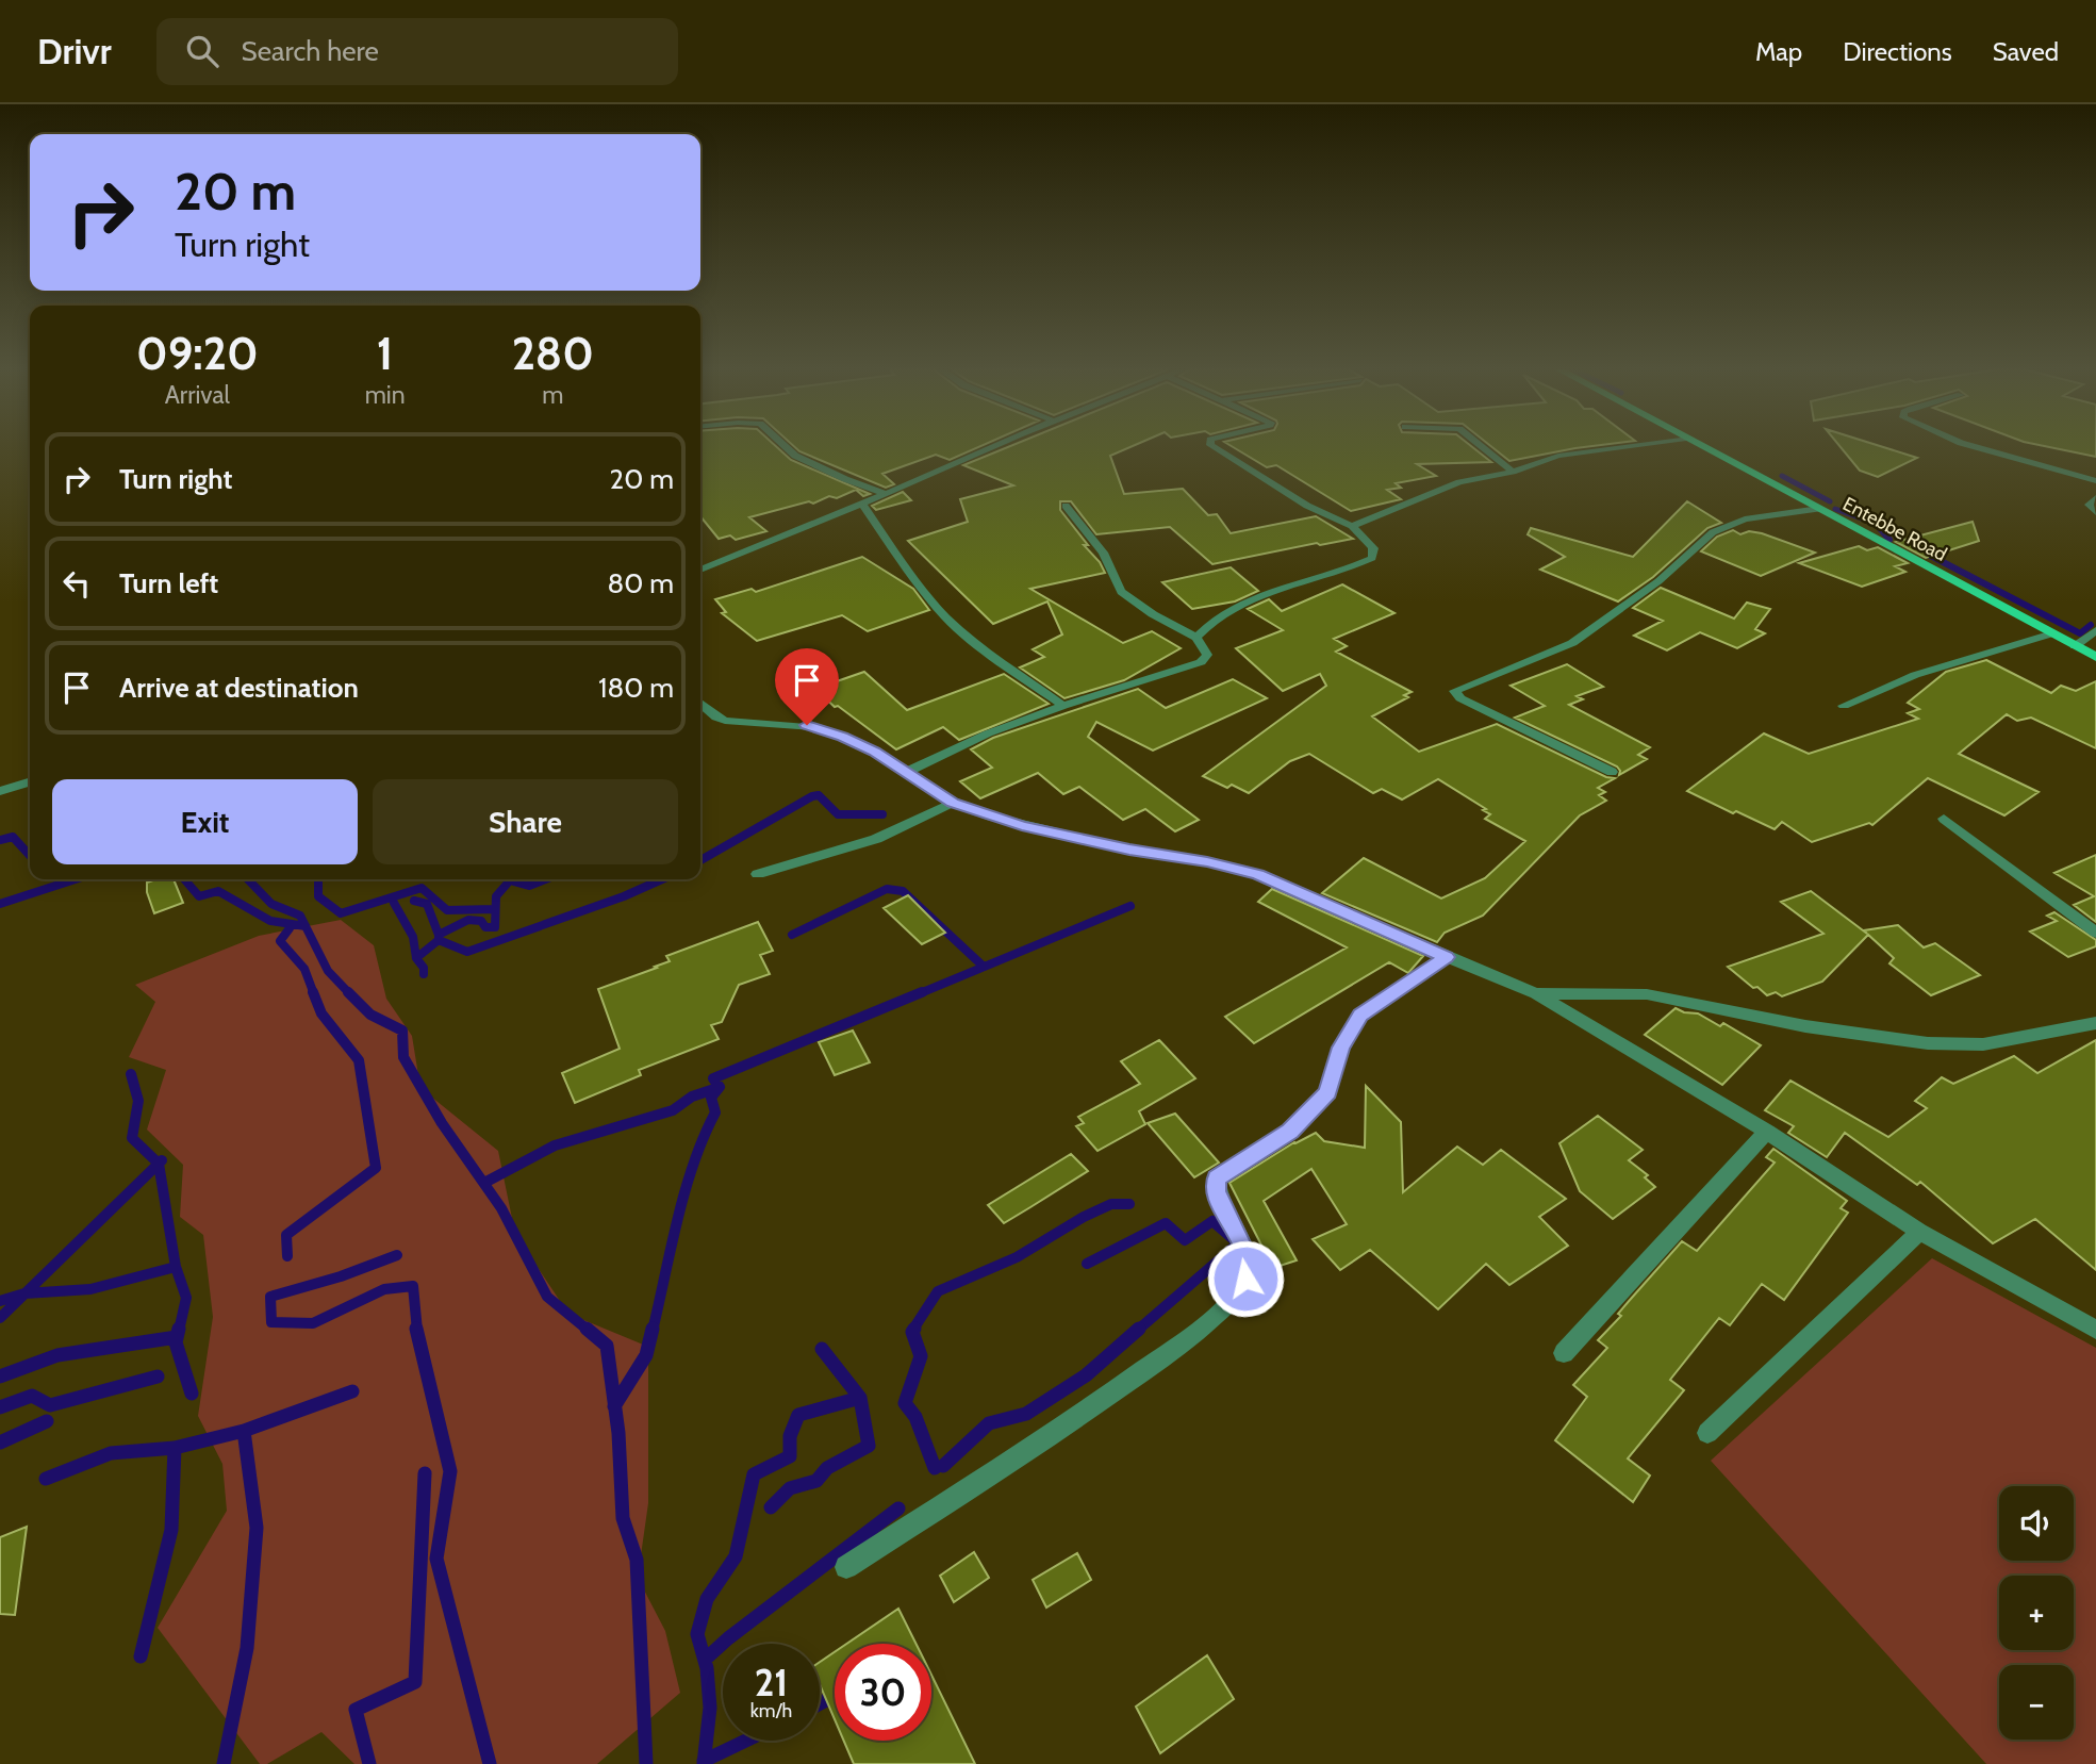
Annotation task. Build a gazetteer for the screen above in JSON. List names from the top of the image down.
{
  "streets": {
    "main road": ["Entebbe Road"]
  },
  "page": {
    "header": "Drivr",
    "search": "Search here",
    "nav": ["Map", "Directions", "Saved"],
    "turn": ["20 m", "Turn right"],
    "eta": [
      "09:20",
      "Arrival",
      "1",
      "min",
      "280",
      "m"
    ],
    "list": [
      {
        "name": "Turn right",
        "value": "20 m"
      },
      {
        "name": "Turn left",
        "value": "80 m"
      },
      {
        "name": "Arrive at destination",
        "value": "180 m"
      }
    ],
    "buttons": ["Exit", "Share"],
    "map_buttons": ["+", "−"],
    "speed": "21 km/h",
    "limit": "30"
  }
}
